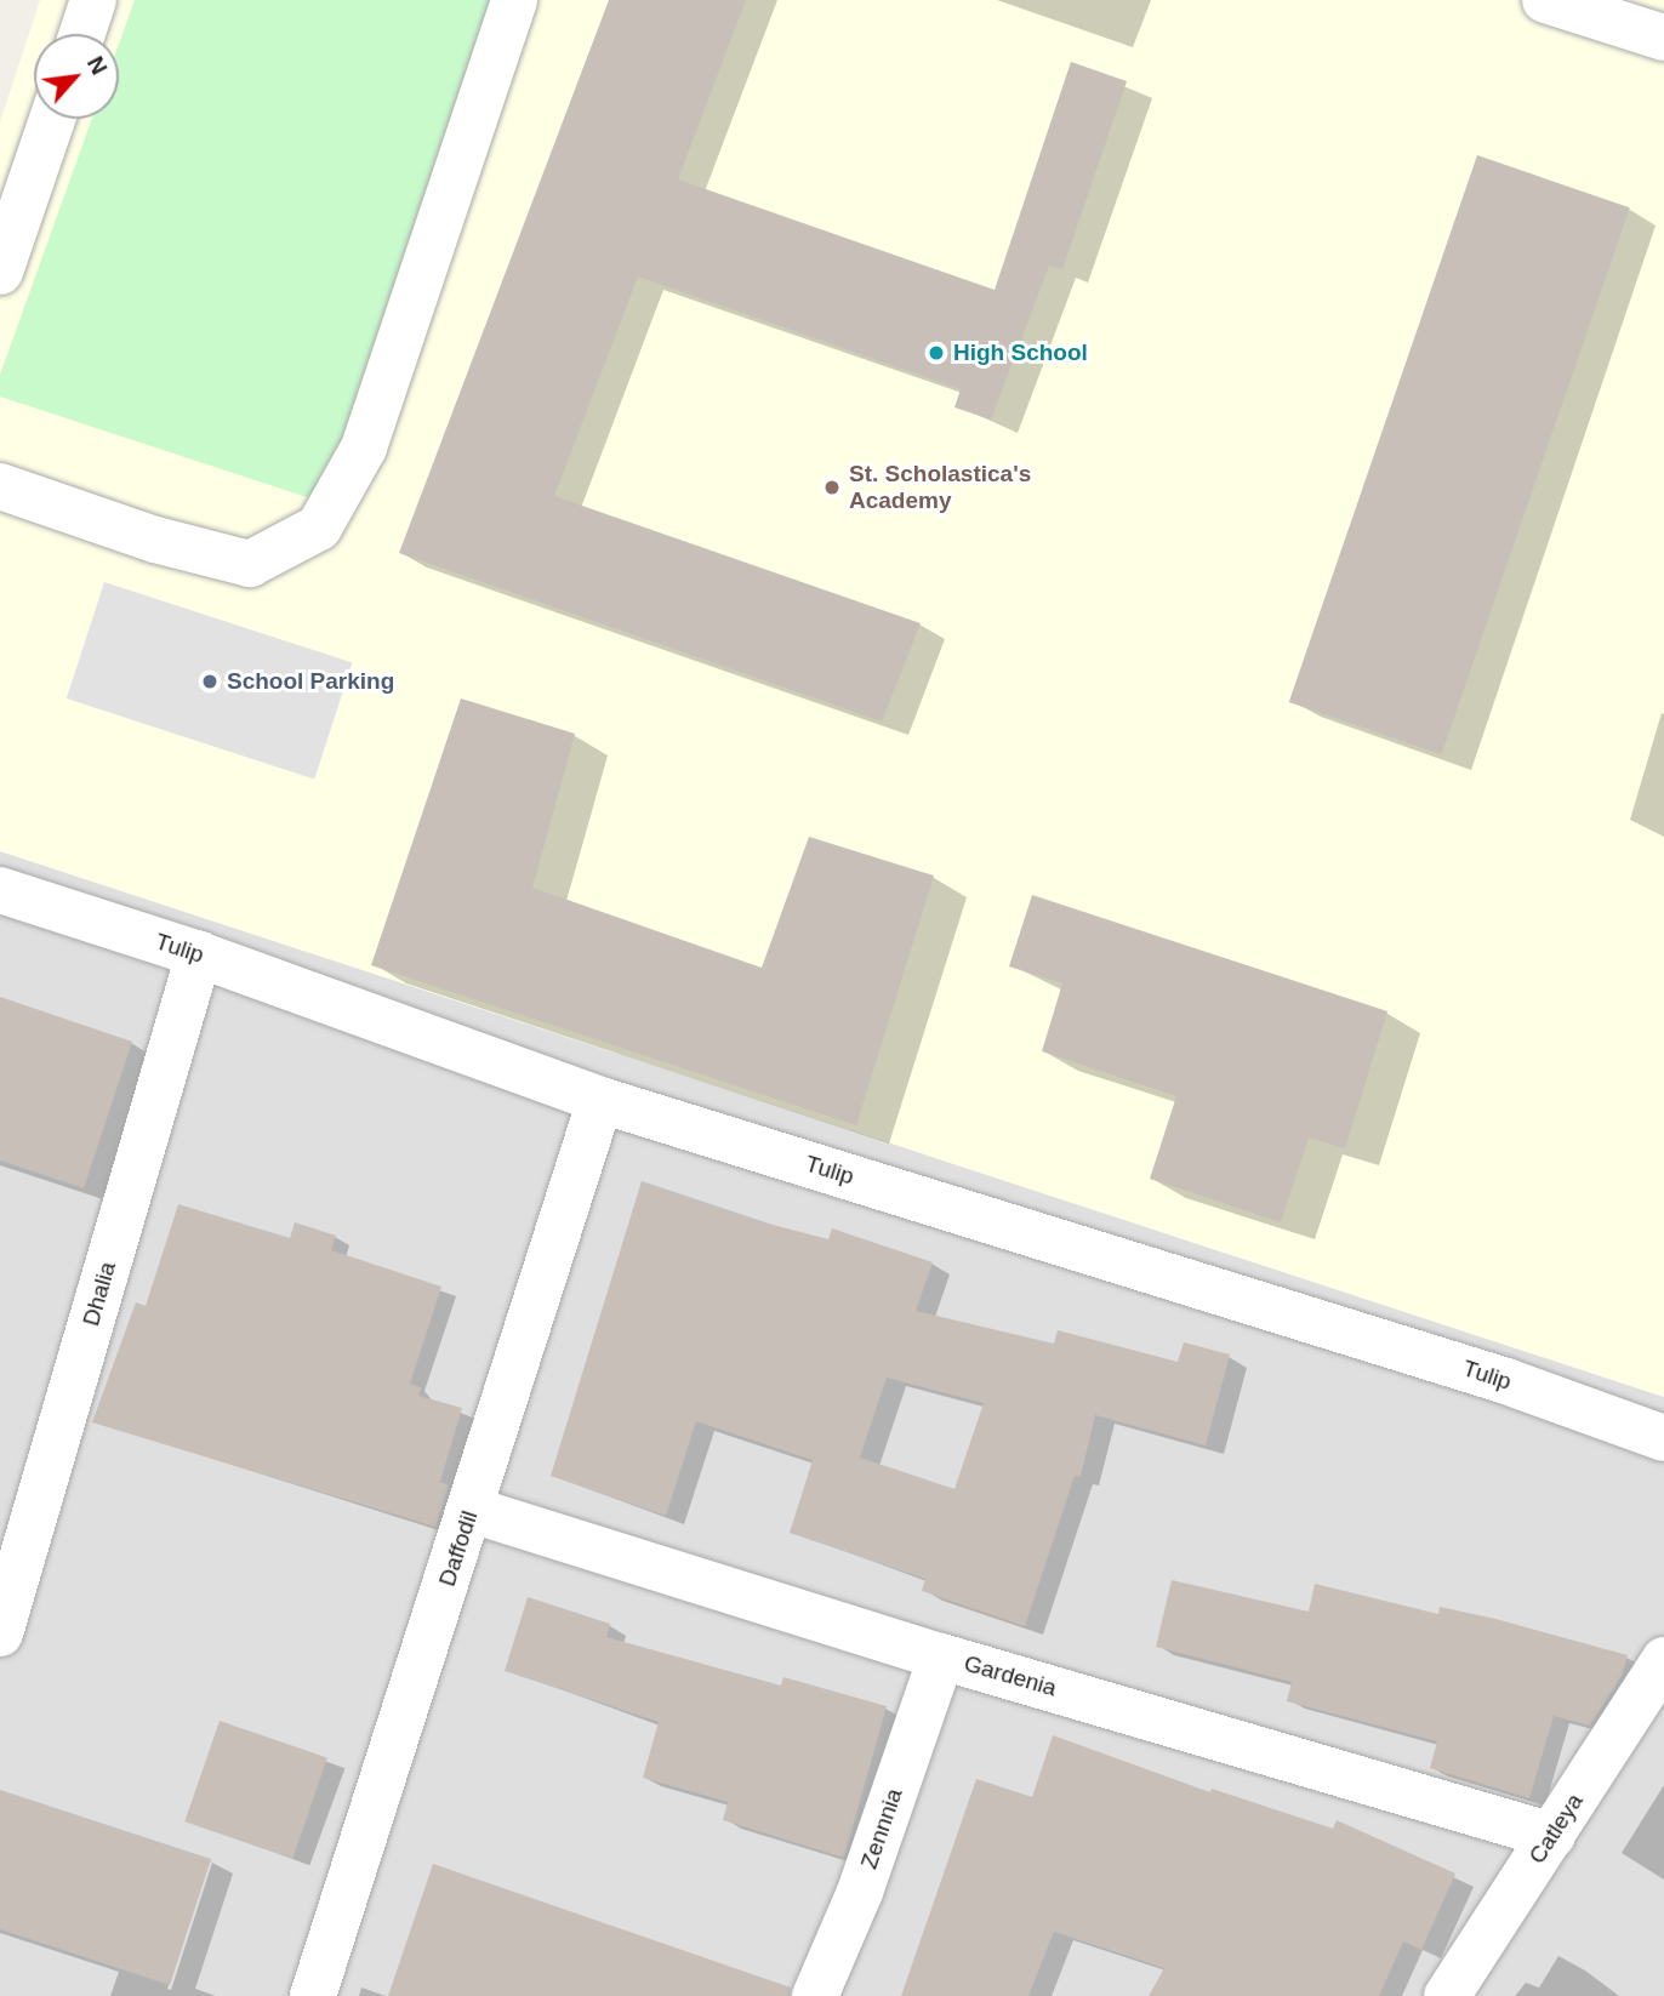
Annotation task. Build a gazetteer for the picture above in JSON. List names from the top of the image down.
{
  "streets": {
    "street": [
      "Tulip",
      "Dhalia",
      "Daffodil",
      "Gardenia",
      "Zennnia",
      "Catleya"
    ]
  },
  "crossings": [
    ["Tulip", "Dhalia"],
    ["Tulip", "Daffodil"],
    ["Daffodil", "Gardenia"],
    ["Gardenia", "Zennnia"],
    ["Gardenia", "Catleya"]
  ],
  "places": ["High School", "St. Scholastica's Academy", "School Parking"],
  "north": "top right"
}
